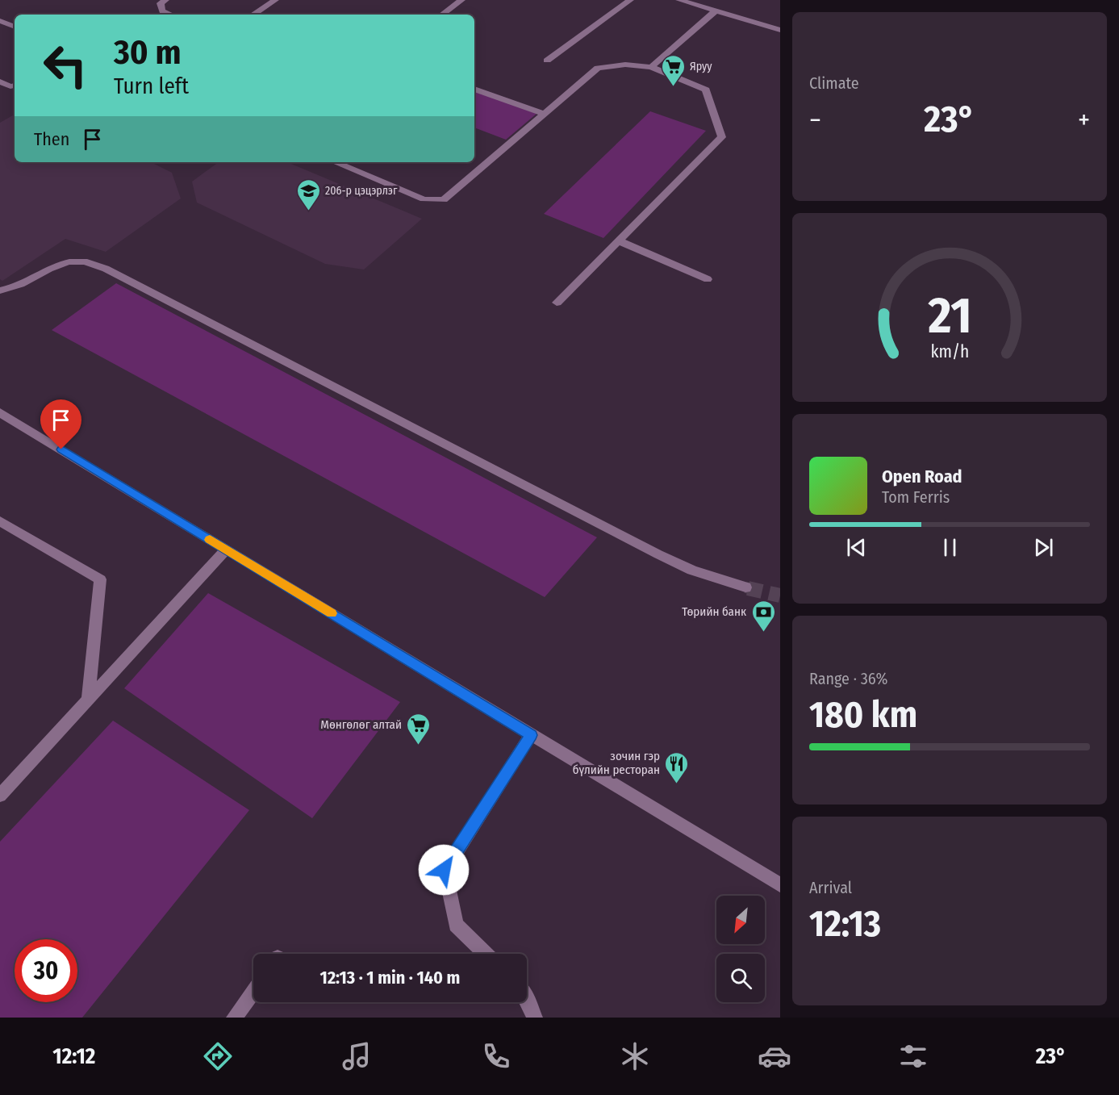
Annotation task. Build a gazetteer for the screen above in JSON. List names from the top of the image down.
{
  "places": {
    "supermarket": ["Яруу", "Мөнгөлөг алтай"],
    "school or university": ["206-р цэцэрлэг"],
    "bank": ["Төрийн банк"],
    "restaurant": ["зочин гэр бүлийн ресторан"]
  },
  "north": "bottom left",
  "page": {
    "tile": [
      "Climate",
      ["Range · 36%", "180 km"],
      ["Arrival", "12:13"]
    ],
    "turn": ["30 m", "Turn left"],
    "heat": ["−", "23°", "+"],
    "then": "Then",
    "song": ["Open Road", "Tom Ferris"],
    "limit": "30",
    "trip": "12:13 · 1 min · 140 m",
    "tabs": ["12:12", "23°"],
    "gauge": ["21", "km/h"]
  }
}
